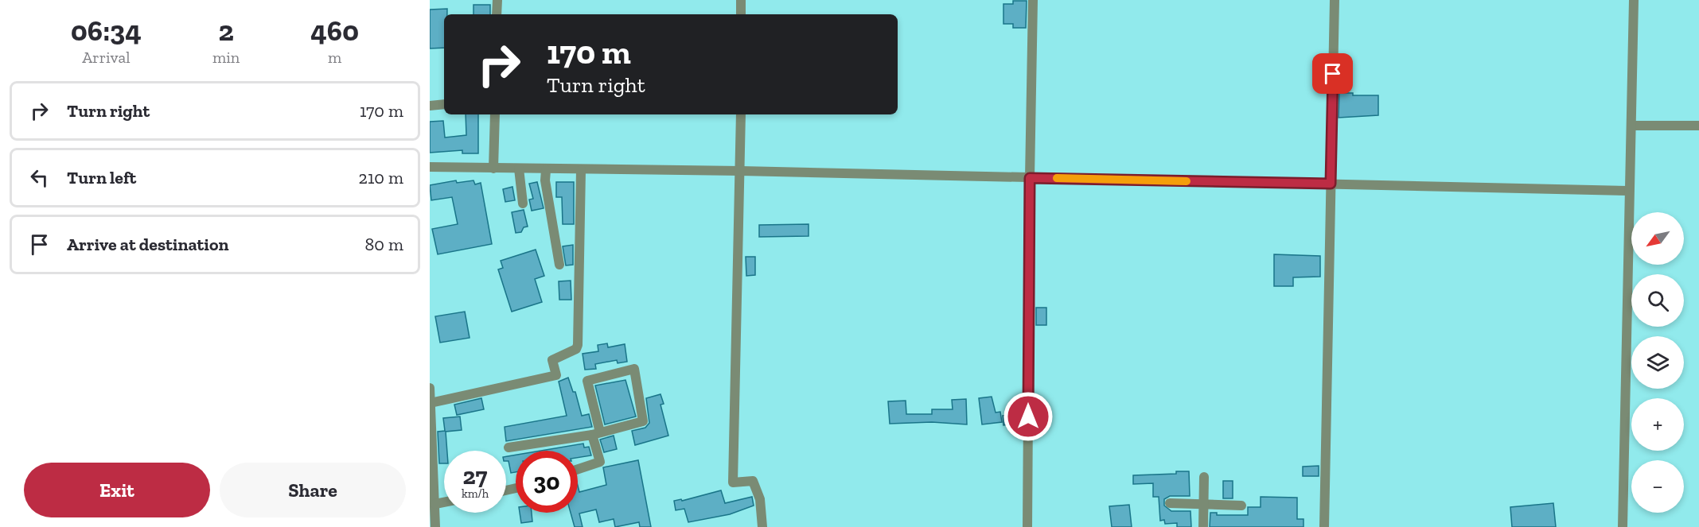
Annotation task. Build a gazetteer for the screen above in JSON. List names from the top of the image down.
{
  "north": "bottom left",
  "page": {
    "eta": [
      "06:34",
      "Arrival",
      "2",
      "min",
      "460",
      "m"
    ],
    "turn": ["170 m", "Turn right"],
    "list": [
      {
        "name": "Turn right",
        "value": "170 m"
      },
      {
        "name": "Turn left",
        "value": "210 m"
      },
      {
        "name": "Arrive at destination",
        "value": "80 m"
      }
    ],
    "map_buttons": ["+", "−"],
    "speed": "27 km/h",
    "limit": "30",
    "buttons": ["Exit", "Share"]
  }
}
